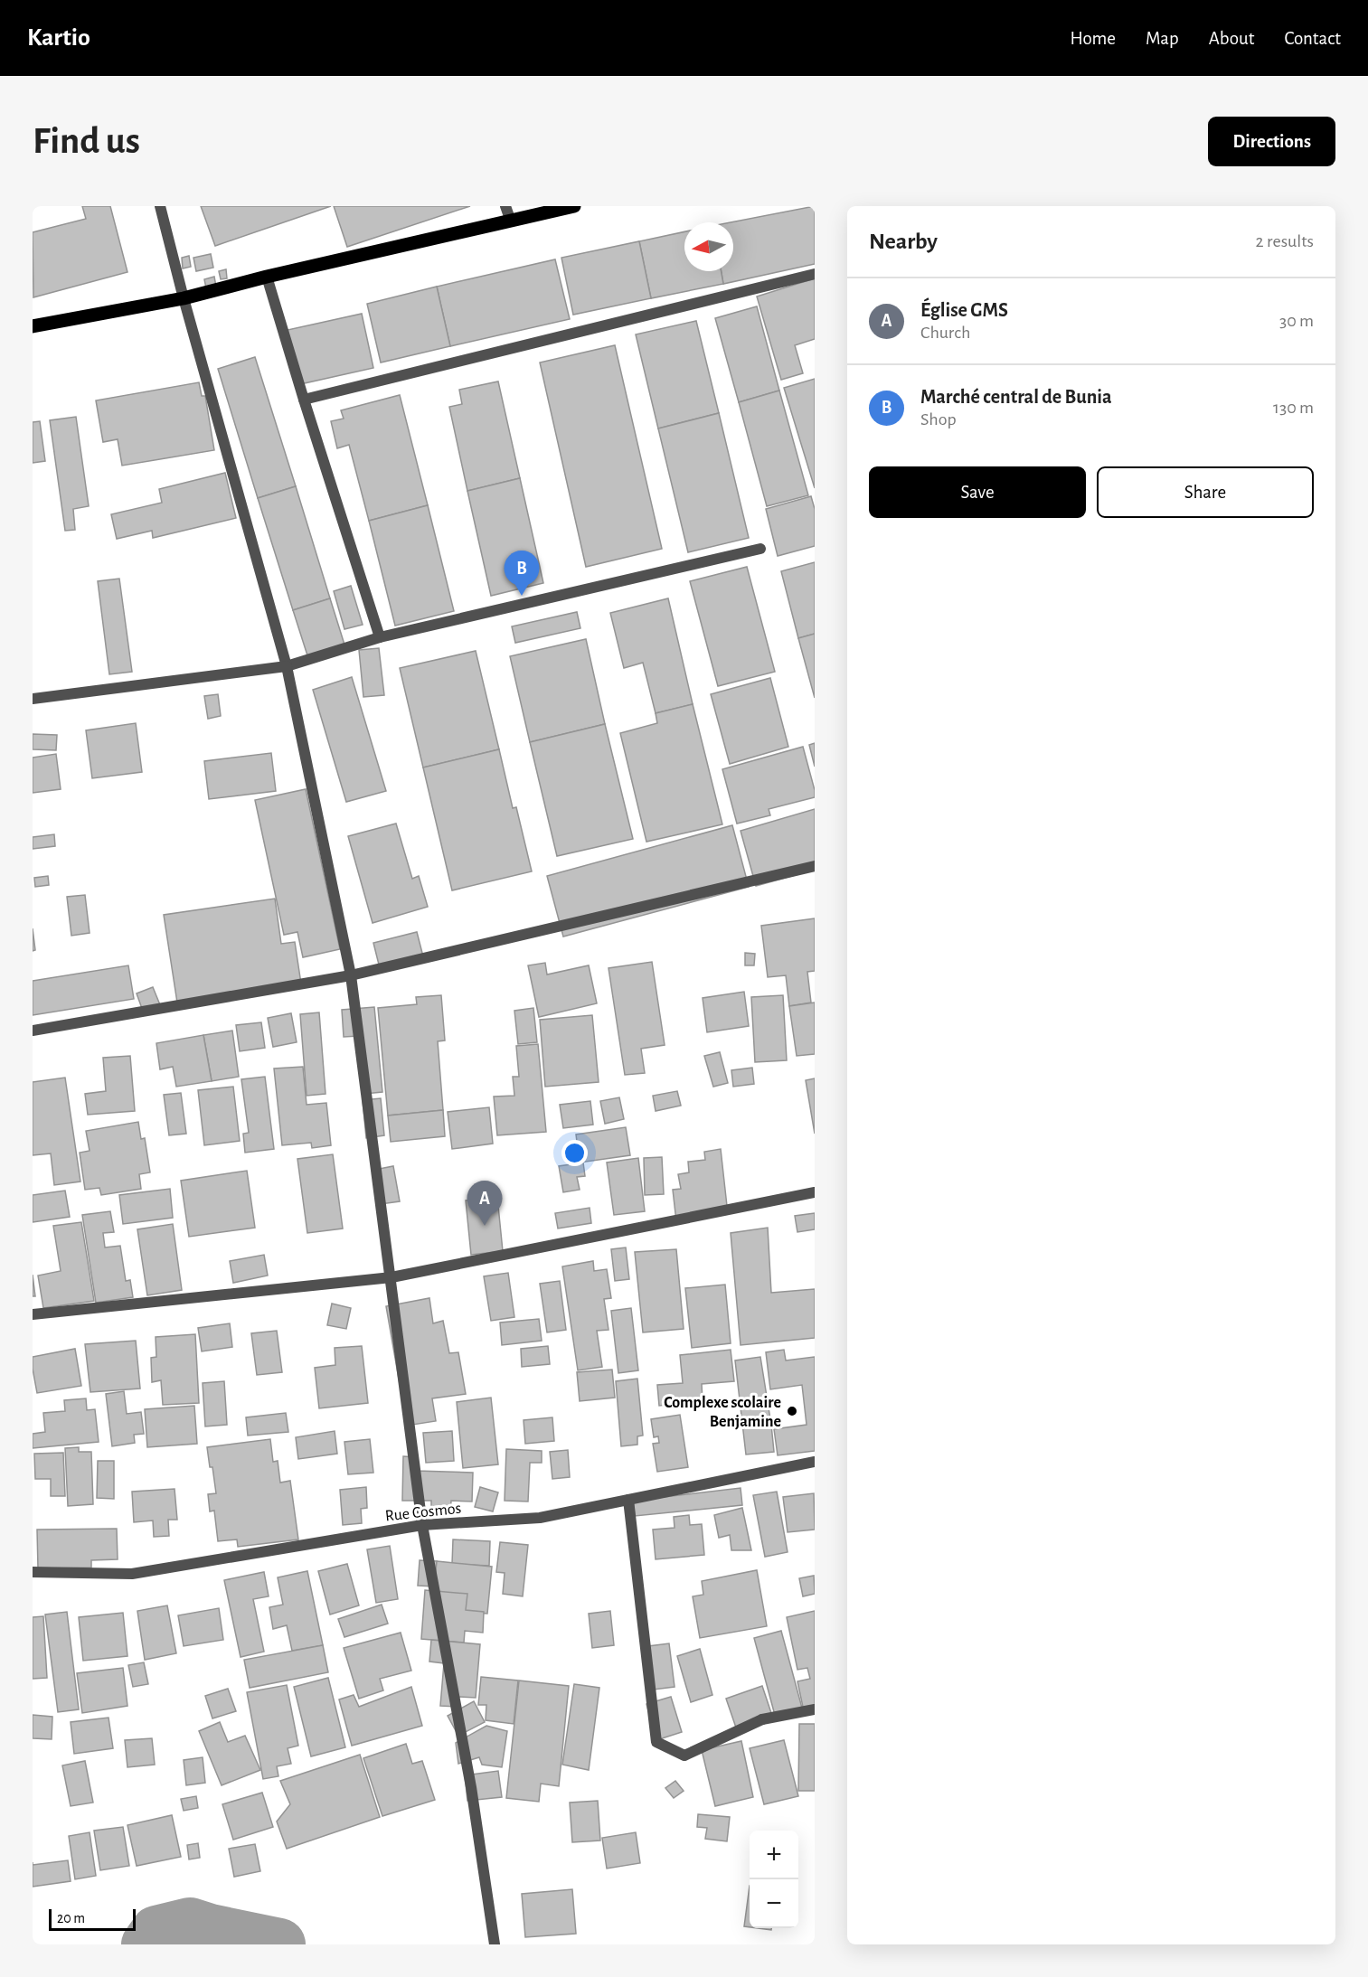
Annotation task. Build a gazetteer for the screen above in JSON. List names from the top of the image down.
{
  "streets": {
    "street": ["Rue Cosmos"]
  },
  "places": ["Complexe scolaire Benjamine"],
  "scale_bar": "20 m",
  "north": "left",
  "page": {
    "header": "Kartio",
    "nav": [
      "Home",
      "Map",
      "About",
      "Contact"
    ],
    "buttons": [
      "Directions",
      ["Save", "Share"]
    ],
    "title": "Find us",
    "heading": ["Nearby", "2 results"],
    "list": [
      {
        "mark": "A",
        "name": "Église GMS",
        "note": "Church",
        "value": "30 m"
      },
      {
        "mark": "B",
        "name": "Marché central de Bunia",
        "note": "Shop",
        "value": "130 m"
      }
    ],
    "pins": ["B", "A"],
    "map_buttons": ["+", "−"],
    "scale": "20 m"
  }
}
